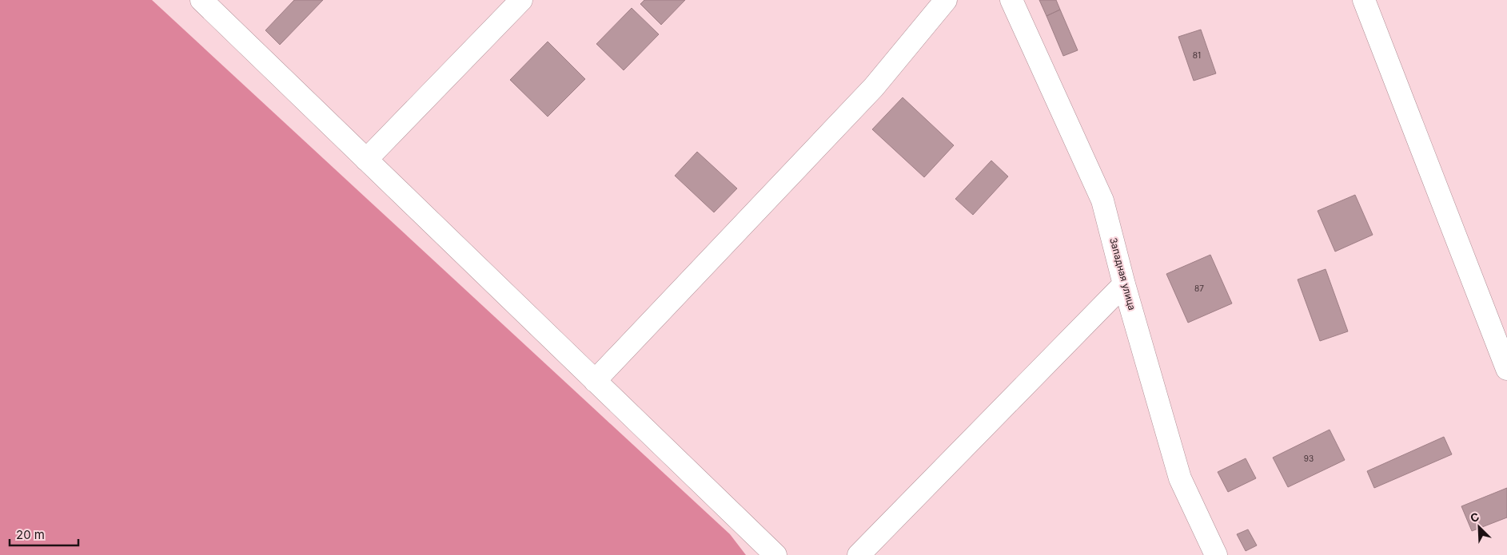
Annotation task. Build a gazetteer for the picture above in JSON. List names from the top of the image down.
{
  "streets": {
    "street": ["Западная улица"]
  },
  "house_numbers": ["81", "87", "93"],
  "scale_bar": "20 m",
  "north": "top left"
}
